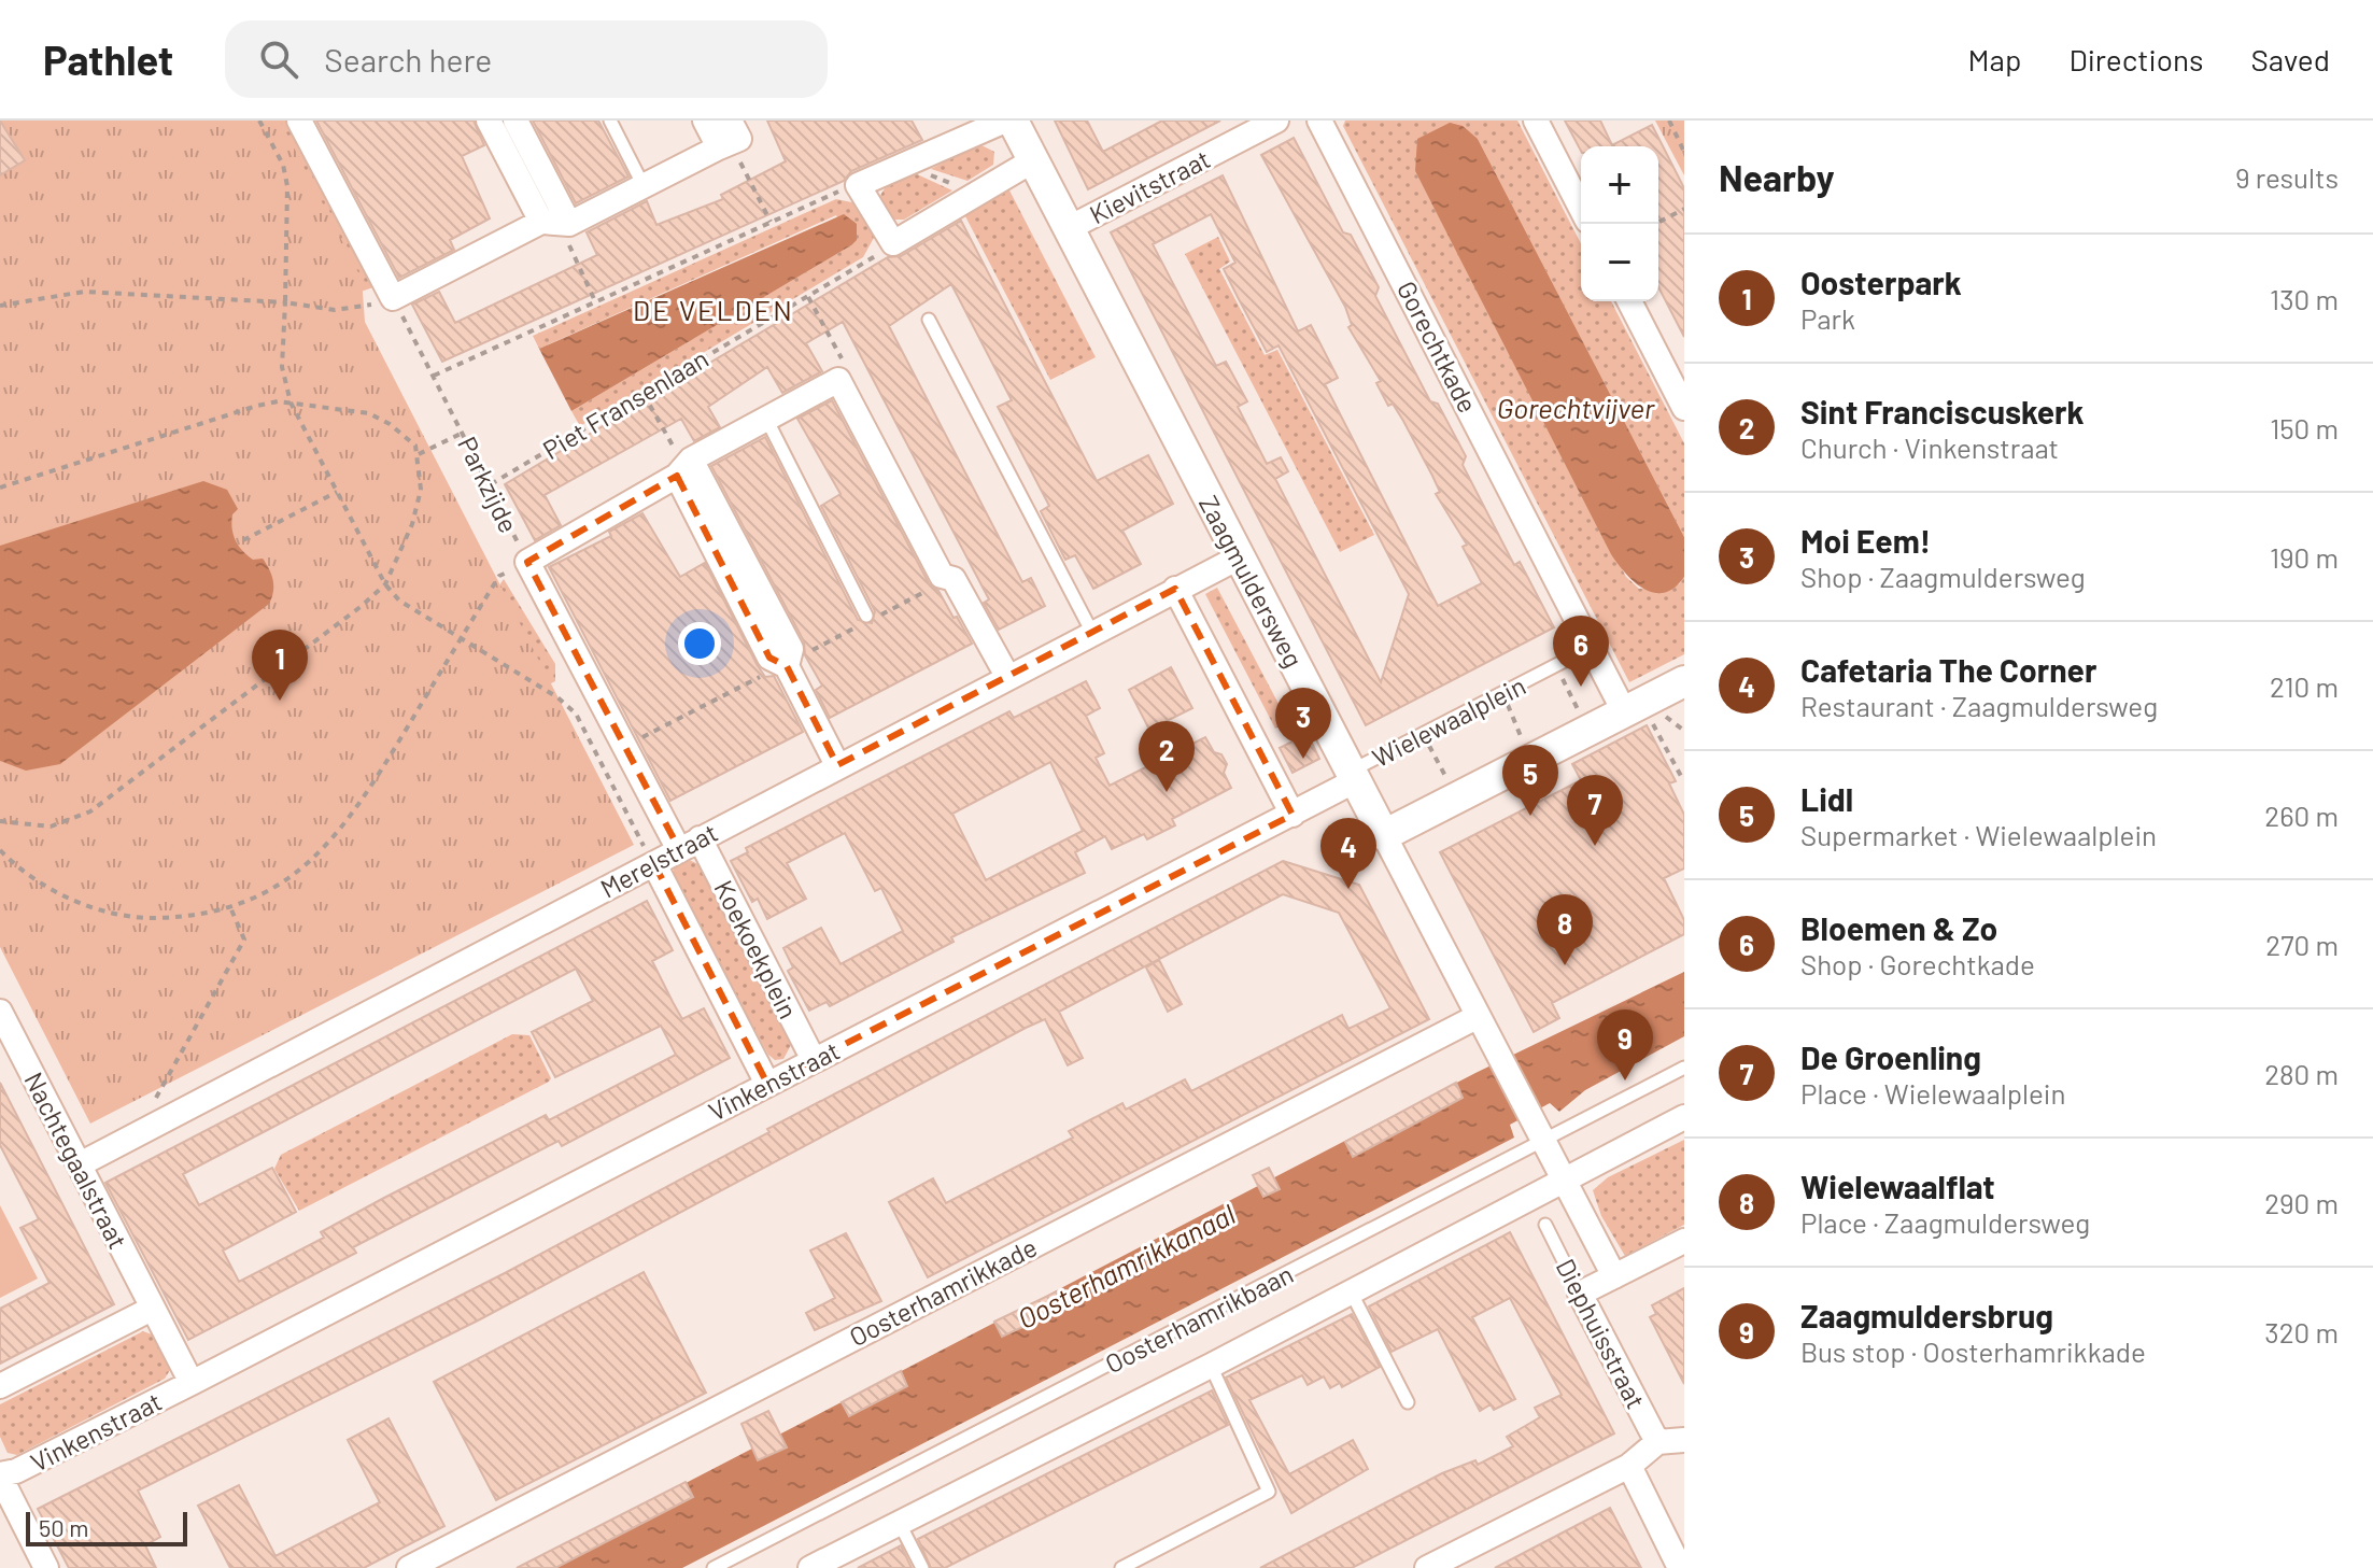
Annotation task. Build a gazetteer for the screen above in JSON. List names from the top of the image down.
{
  "streets": {
    "street": [
      "Kievitstraat",
      "Gorechtkade",
      "Parkzijde",
      "Zaagmuldersweg",
      "Merelstraat",
      "Koekoekplein",
      "Vinkenstraat",
      "Nachtegaalstraat",
      "Oosterhamrikkade",
      "Diephuisstraat"
    ],
    "lane": ["Wielewaalplein", "Oosterhamrikbaan"],
    "path": ["Piet Fransenlaan"]
  },
  "crossings": [
    ["Kievitstraat", "Zaagmuldersweg"],
    ["Gorechtkade", "Wielewaalplein"],
    ["Piet Fransenlaan", "Parkzijde"],
    ["Parkzijde", "Merelstraat"],
    ["Parkzijde", "Koekoekplein"],
    ["Zaagmuldersweg", "Wielewaalplein"],
    ["Zaagmuldersweg", "Merelstraat"],
    ["Zaagmuldersweg", "Vinkenstraat"],
    ["Zaagmuldersweg", "Oosterhamrikkade"],
    ["Zaagmuldersweg", "Oosterhamrikbaan"],
    ["Wielewaalplein", "Vinkenstraat"],
    ["Merelstraat", "Koekoekplein"],
    ["Merelstraat", "Nachtegaalstraat"],
    ["Koekoekplein", "Vinkenstraat"],
    ["Vinkenstraat", "Nachtegaalstraat"]
  ],
  "districts": ["DE VELDEN"],
  "water": ["Gorechtvijver", "Oosterhamrikkanaal"],
  "scale_bar": "50 m",
  "page": {
    "header": "Pathlet",
    "search": "Search here",
    "nav": ["Map", "Directions", "Saved"],
    "heading": ["Nearby", "9 results"],
    "map_buttons": ["+", "−"],
    "list": [
      {
        "mark": "1",
        "name": "Oosterpark",
        "note": "Park",
        "value": "130 m"
      },
      {
        "mark": "2",
        "name": "Sint Franciscuskerk",
        "note": "Church · Vinkenstraat",
        "value": "150 m"
      },
      {
        "mark": "3",
        "name": "Moi Eem!",
        "note": "Shop · Zaagmuldersweg",
        "value": "190 m"
      },
      {
        "mark": "4",
        "name": "Cafetaria The Corner",
        "note": "Restaurant · Zaagmuldersweg",
        "value": "210 m"
      },
      {
        "mark": "5",
        "name": "Lidl",
        "note": "Supermarket · Wielewaalplein",
        "value": "260 m"
      },
      {
        "mark": "6",
        "name": "Bloemen & Zo",
        "note": "Shop · Gorechtkade",
        "value": "270 m"
      },
      {
        "mark": "7",
        "name": "De Groenling",
        "note": "Place · Wielewaalplein",
        "value": "280 m"
      },
      {
        "mark": "8",
        "name": "Wielewaalflat",
        "note": "Place · Zaagmuldersweg",
        "value": "290 m"
      },
      {
        "mark": "9",
        "name": "Zaagmuldersbrug",
        "note": "Bus stop · Oosterhamrikkade",
        "value": "320 m"
      }
    ],
    "pins": [
      "6",
      "1",
      "3",
      "2",
      "5",
      "7",
      "4",
      "8",
      "9"
    ],
    "scale": "50 m"
  }
}
